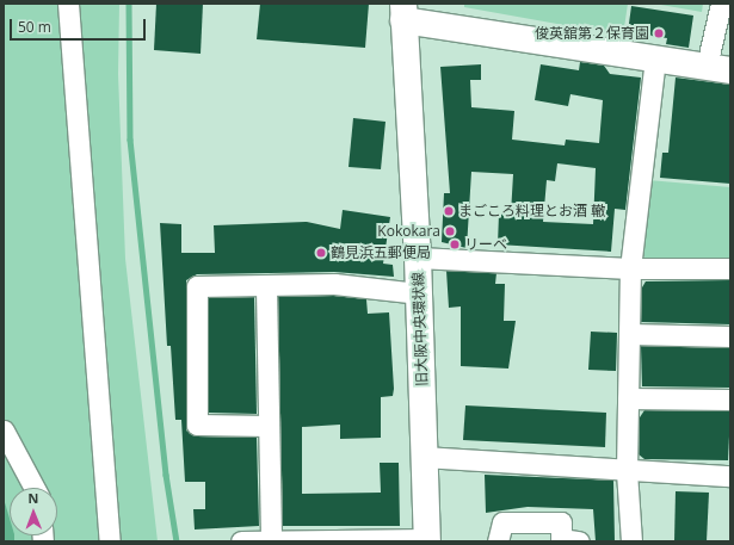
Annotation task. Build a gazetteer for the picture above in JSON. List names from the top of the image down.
{
  "streets": {
    "main road": ["旧大阪中央環状線"]
  },
  "places": [
    "俊英舘第２保育園",
    "まごころ料理とお酒 轍",
    "Kokokara",
    "リーベ",
    "鶴見浜五郵便局"
  ],
  "scale_bar": "50 m",
  "north": "top"
}
